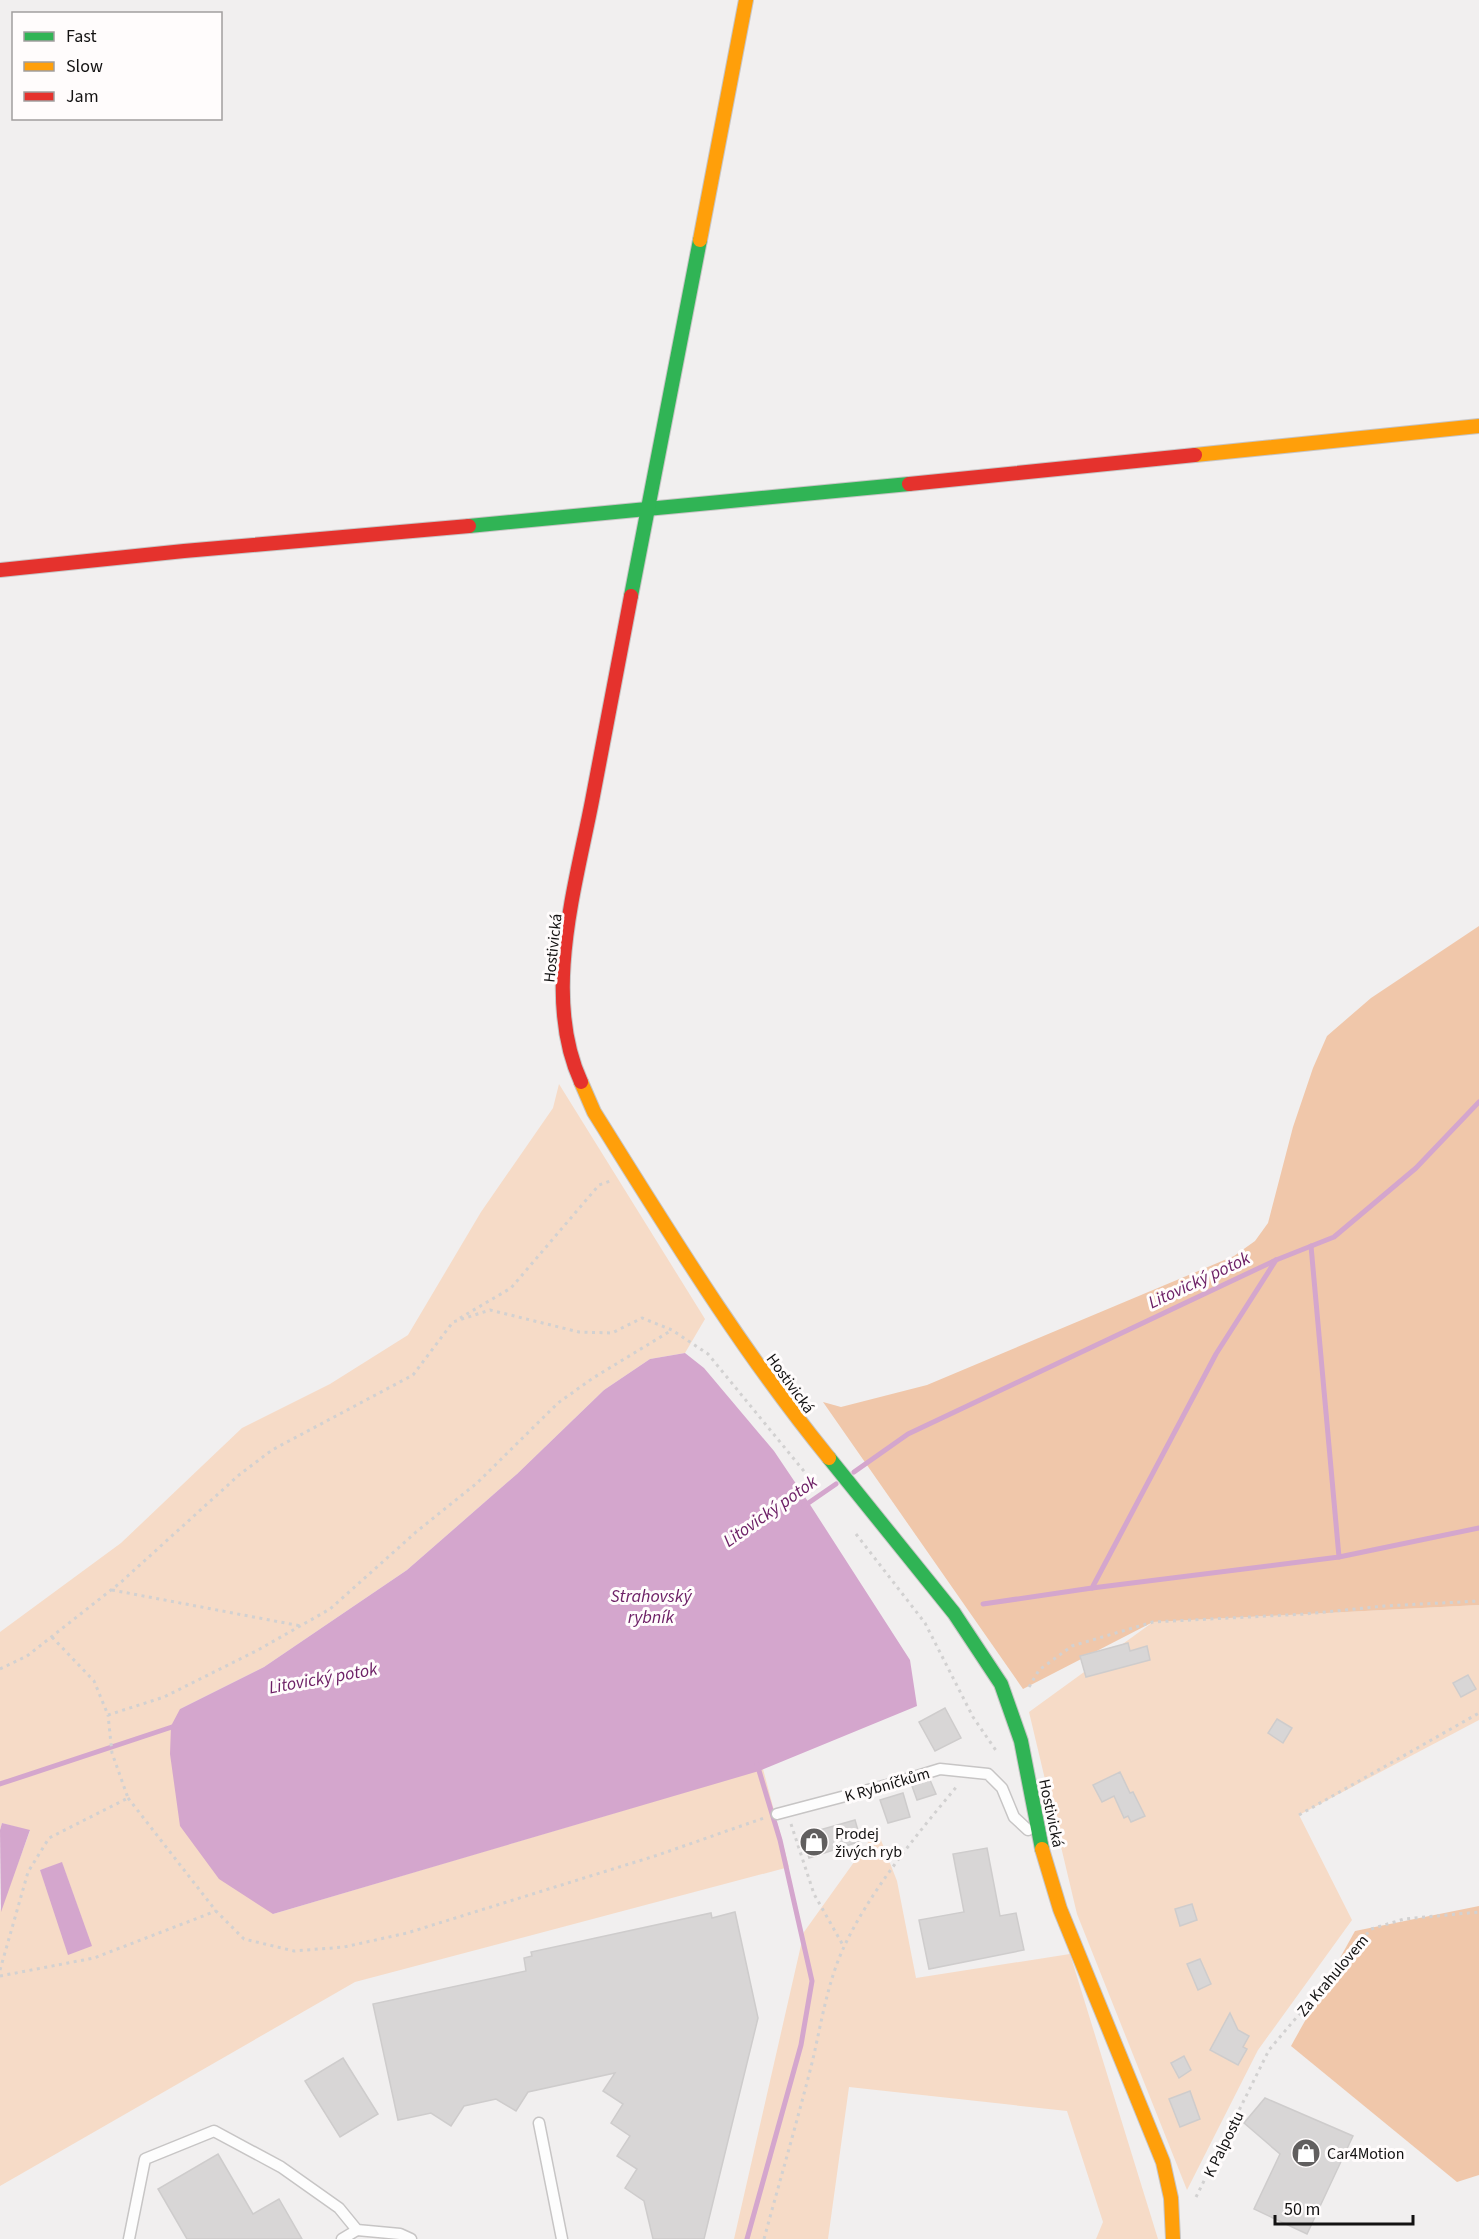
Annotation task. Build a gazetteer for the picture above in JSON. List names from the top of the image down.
{
  "streets": {
    "street": ["Hostivická"],
    "lane": ["K Rybníčkům"],
    "path": ["Za Krahulovem", "K Palpostu"]
  },
  "crossings": [
    ["Hostivická", "K Rybníčkům"],
    ["Za Krahulovem", "K Palpostu"]
  ],
  "water": ["Litovický potok", "Strahovský rybník"],
  "places": {
    "shop": ["Prodej živých ryb", "Car4Motion"]
  },
  "legend": ["Fast", "Slow", "Jam"],
  "scale_bar": "50 m"
}
